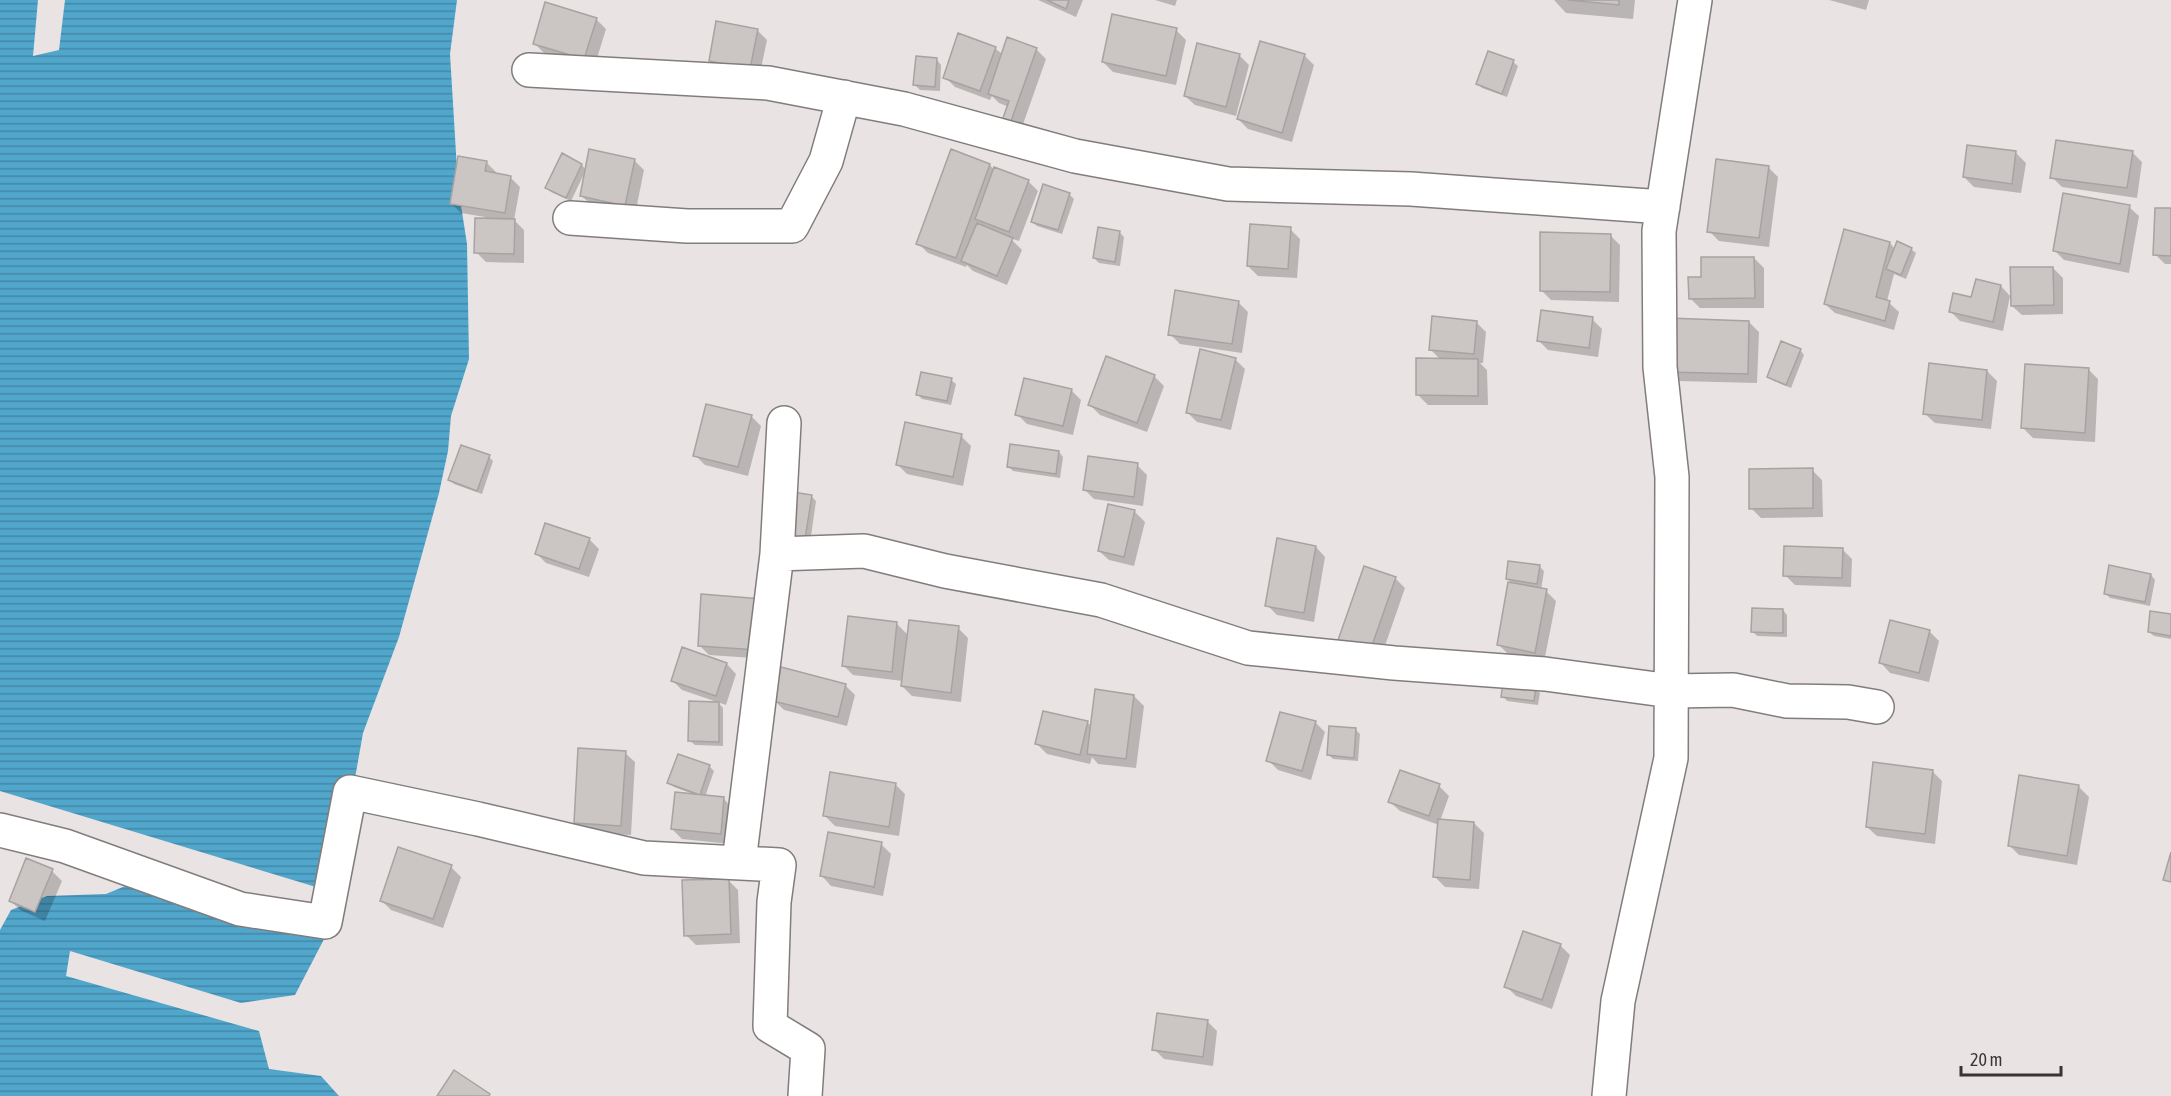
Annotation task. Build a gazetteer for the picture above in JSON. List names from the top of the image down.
{
  "scale_bar": "20 m"
}
